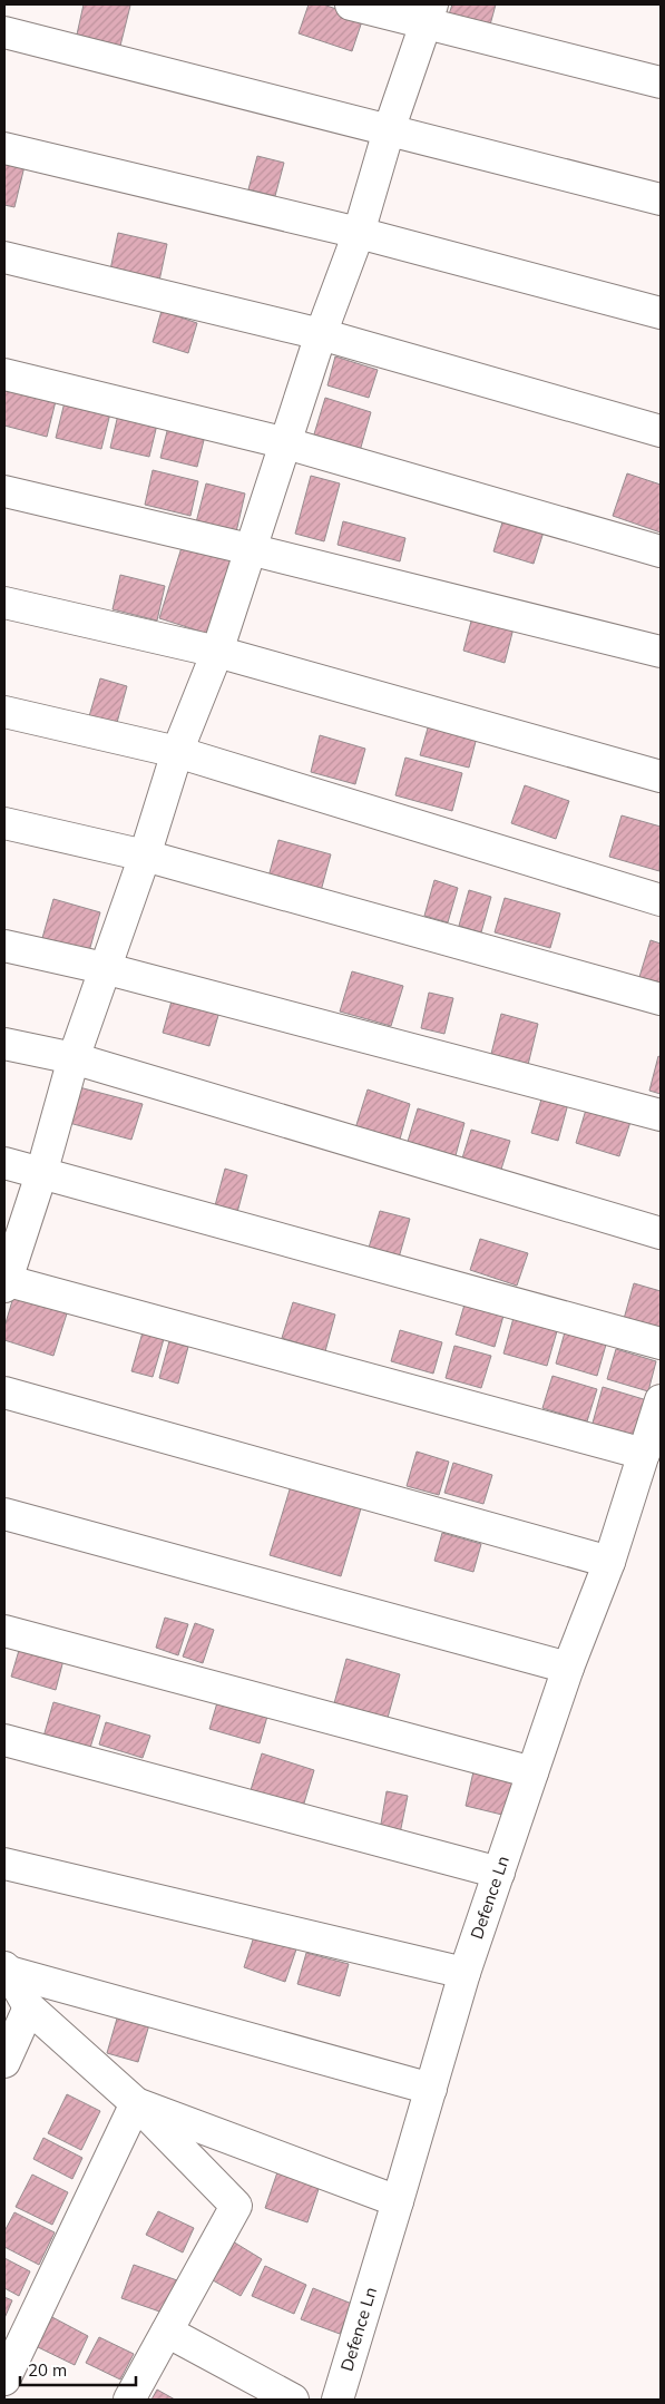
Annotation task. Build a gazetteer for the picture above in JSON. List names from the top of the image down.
{
  "streets": {
    "street": ["Defence Ln"]
  },
  "scale_bar": "20 m"
}
